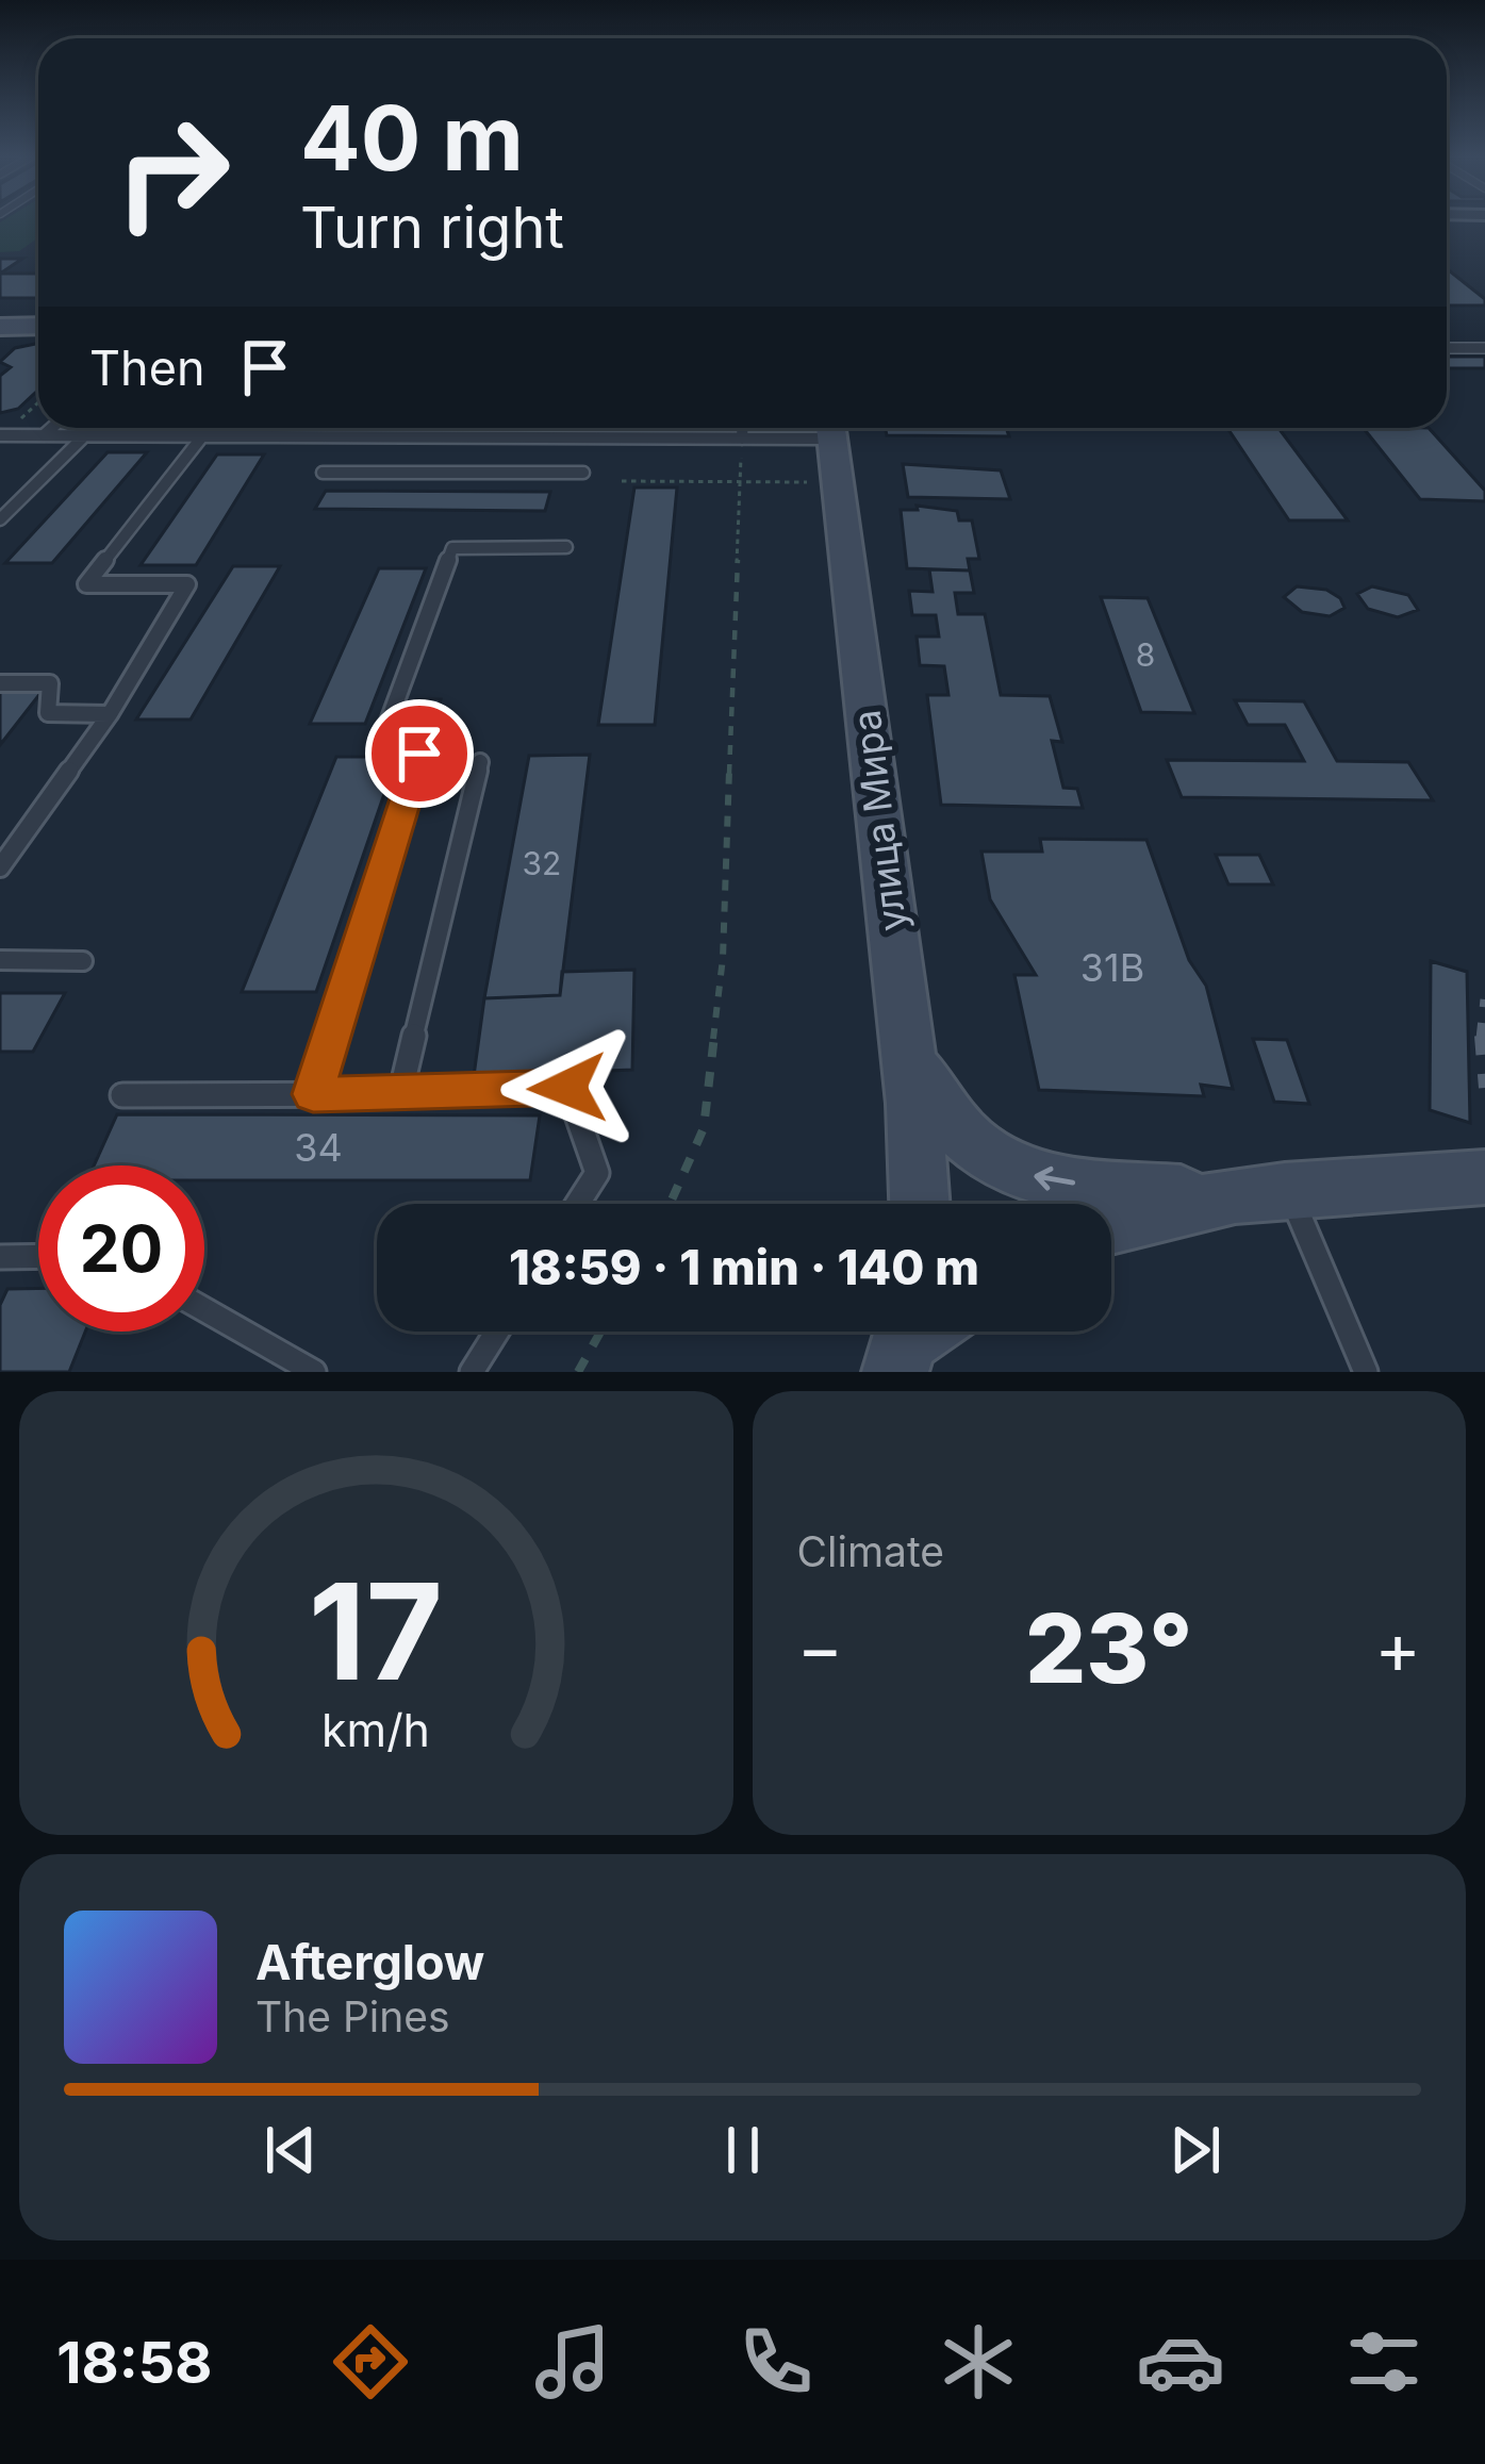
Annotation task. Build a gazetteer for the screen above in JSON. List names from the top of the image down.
{
  "streets": {
    "main road": ["улица Мира"]
  },
  "house_numbers": [
    "8",
    "32",
    "31В",
    "34"
  ],
  "page": {
    "turn": ["40 m", "Turn right"],
    "then": "Then",
    "limit": "20",
    "trip": "18:59 · 1 min · 140 m",
    "tile": "Climate",
    "heat": ["−", "23°", "+"],
    "song": ["Afterglow", "The Pines"],
    "tabs": "18:58",
    "gauge": ["17", "km/h"]
  }
}
